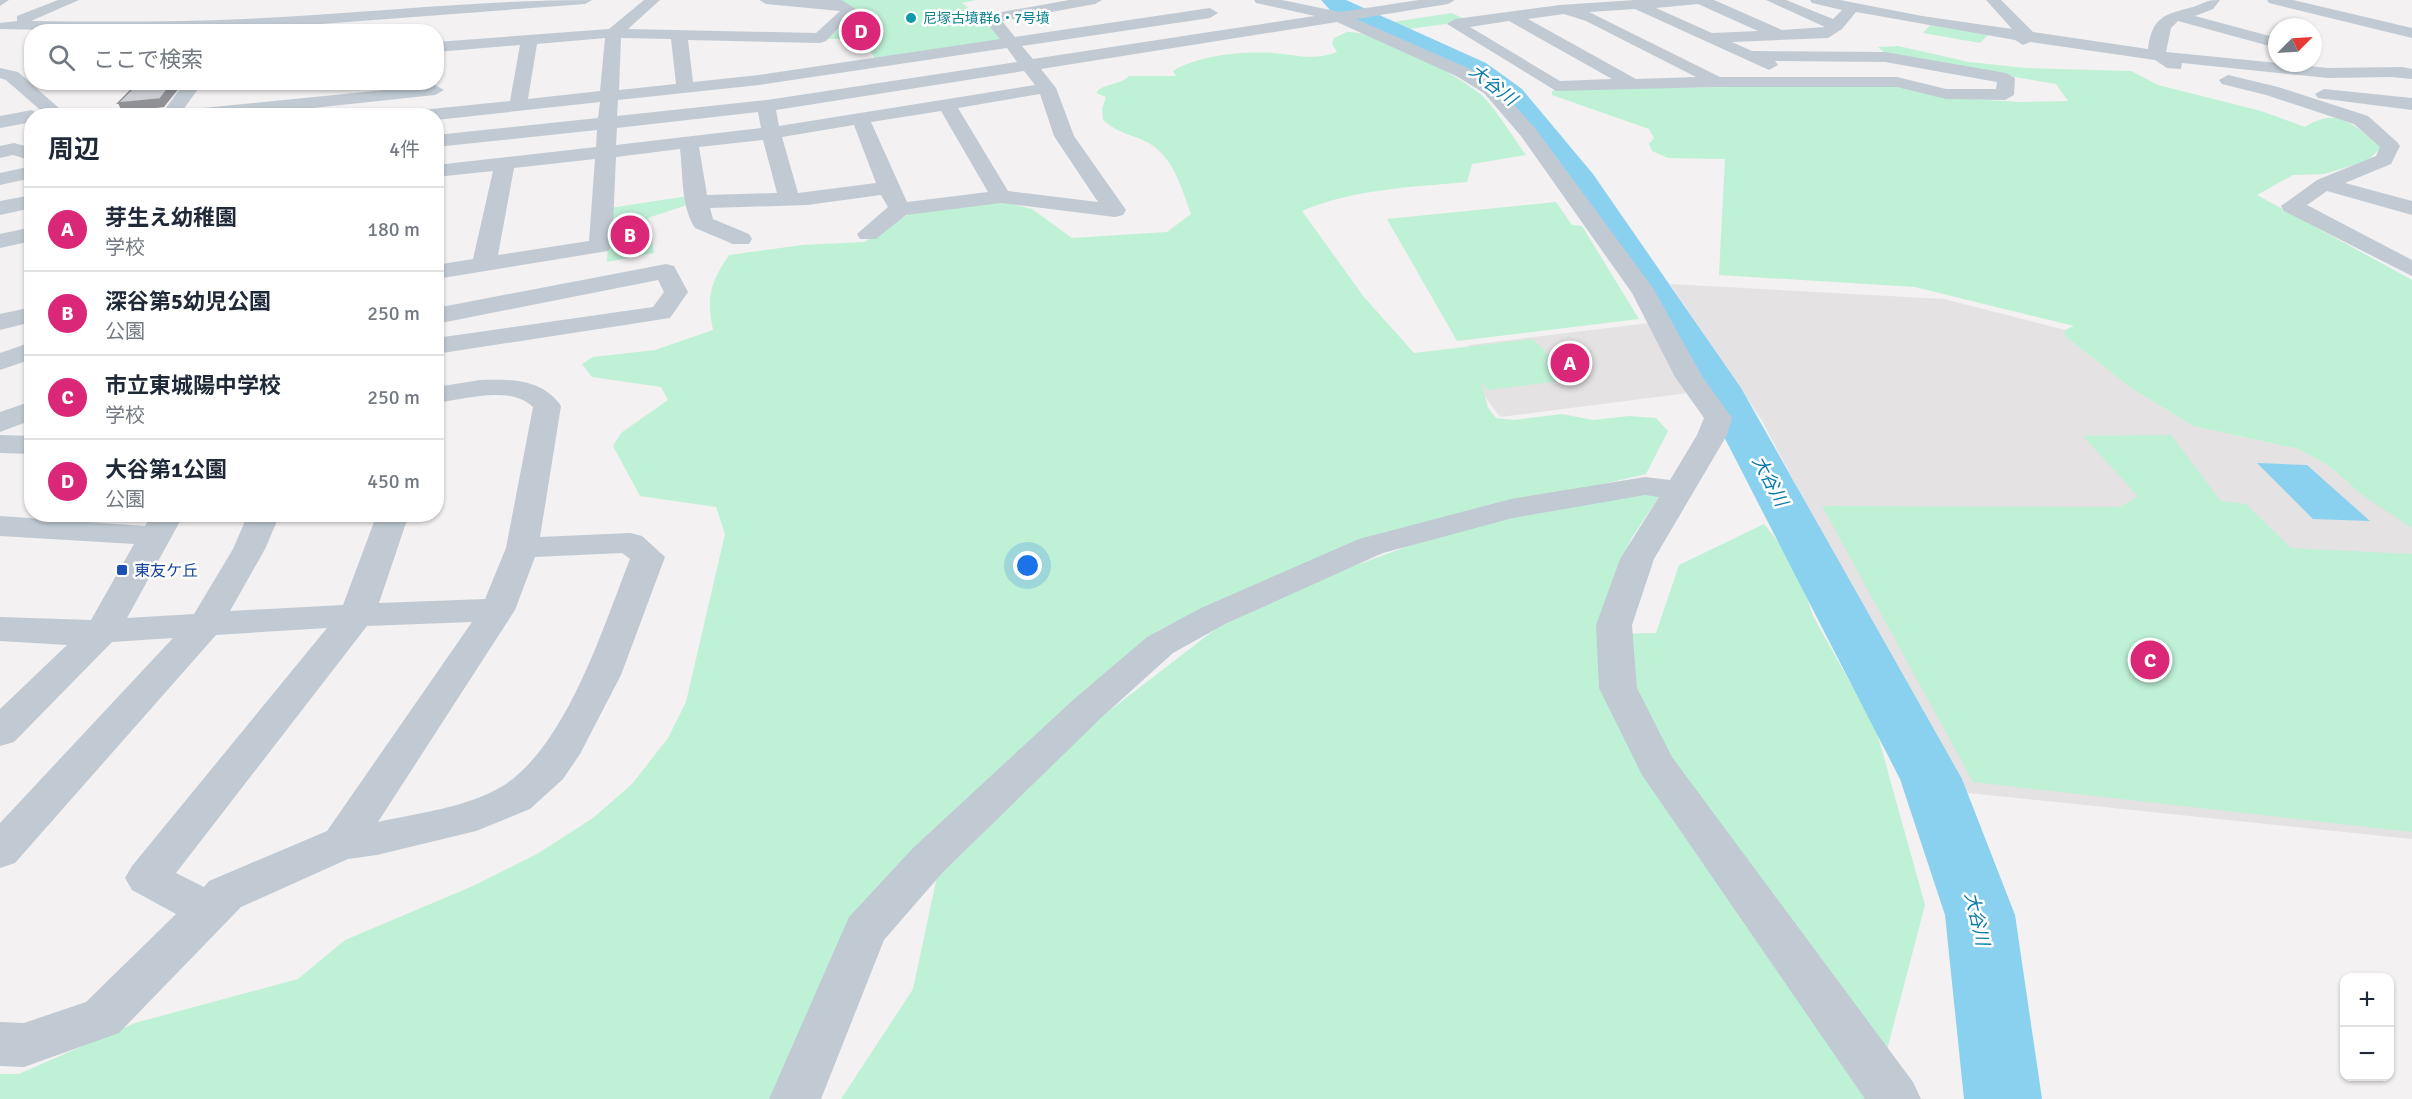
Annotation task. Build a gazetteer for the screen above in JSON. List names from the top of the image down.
{
  "water": ["大谷川"],
  "places": {
    "other": ["尼塚古墳群6・7号墳"],
    "transit": ["東友ケ丘"]
  },
  "north": "top right",
  "page": {
    "pins": [
      "D",
      "B",
      "A",
      "C"
    ],
    "search": "ここで検索",
    "heading": ["周辺", "4件"],
    "list": [
      {
        "mark": "A",
        "name": "芽生え幼稚園",
        "note": "学校",
        "value": "180 m"
      },
      {
        "mark": "B",
        "name": "深谷第5幼児公園",
        "note": "公園",
        "value": "250 m"
      },
      {
        "mark": "C",
        "name": "市立東城陽中学校",
        "note": "学校",
        "value": "250 m"
      },
      {
        "mark": "D",
        "name": "大谷第1公園",
        "note": "公園",
        "value": "450 m"
      }
    ],
    "map_buttons": ["+", "−"]
  }
}
